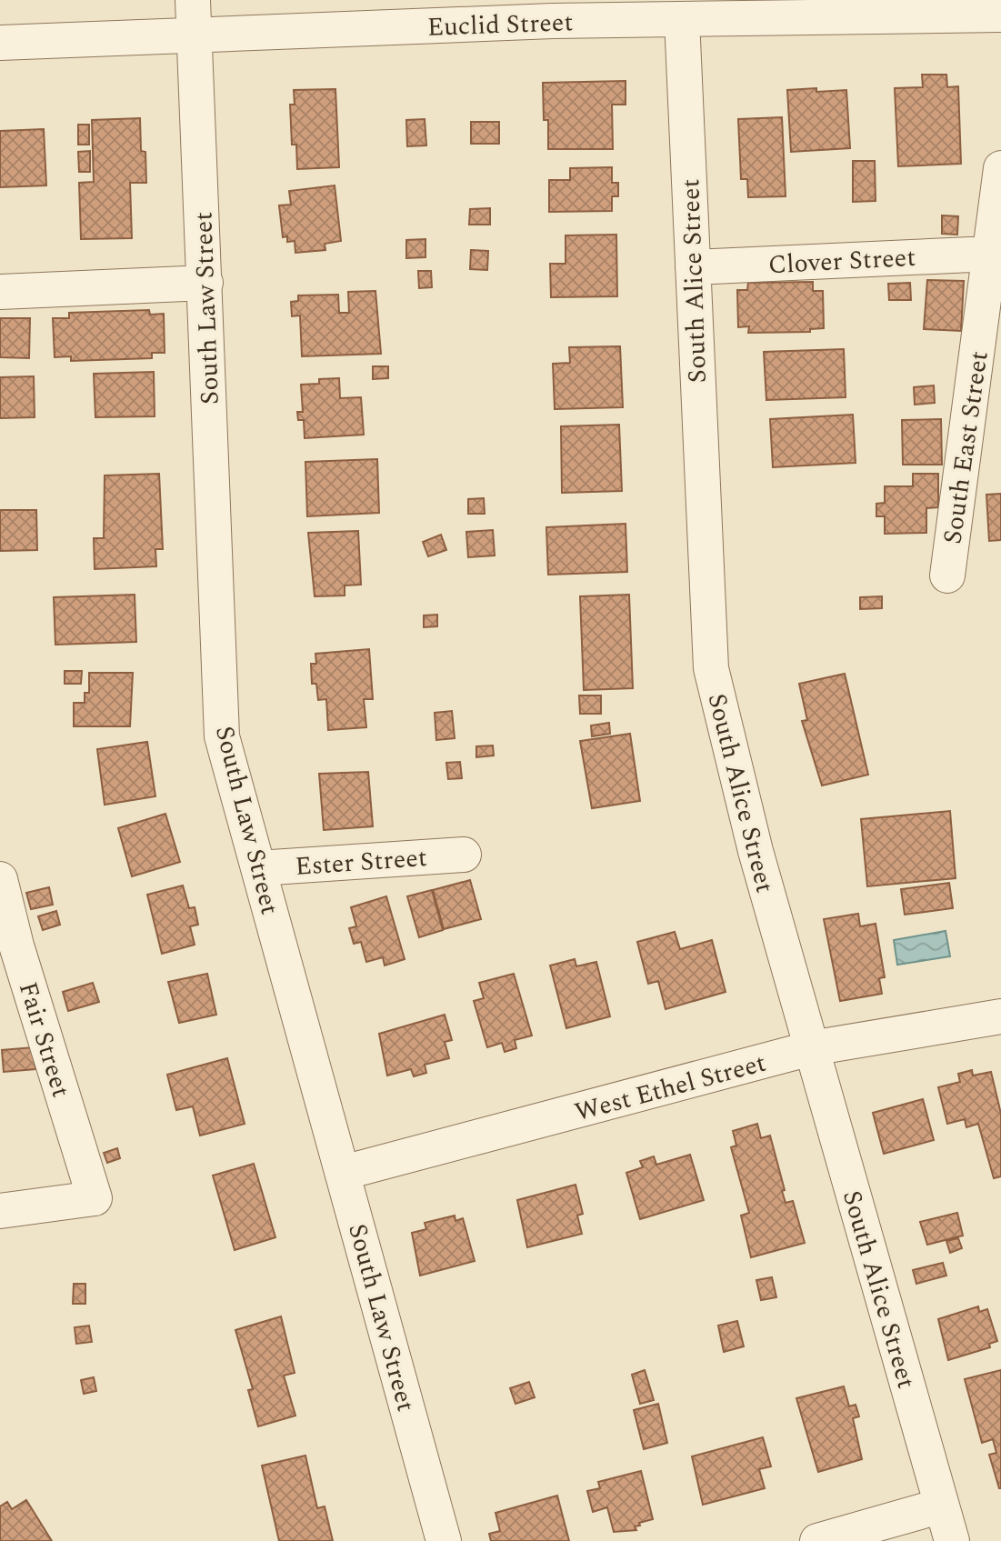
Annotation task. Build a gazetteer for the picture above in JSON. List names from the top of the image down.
{
  "streets": {
    "street": [
      "Euclid Street",
      "Clover Street",
      "South Alice Street",
      "South Law Street",
      "South East Street",
      "Ester Street",
      "Fair Street",
      "West Ethel Street"
    ]
  },
  "crossings": [
    ["Euclid Street", "South Alice Street"],
    ["Euclid Street", "South Law Street"],
    ["Clover Street", "South Alice Street"],
    ["Clover Street", "South East Street"],
    ["South Alice Street", "West Ethel Street"],
    ["South Law Street", "Ester Street"],
    ["South Law Street", "West Ethel Street"]
  ]
}
